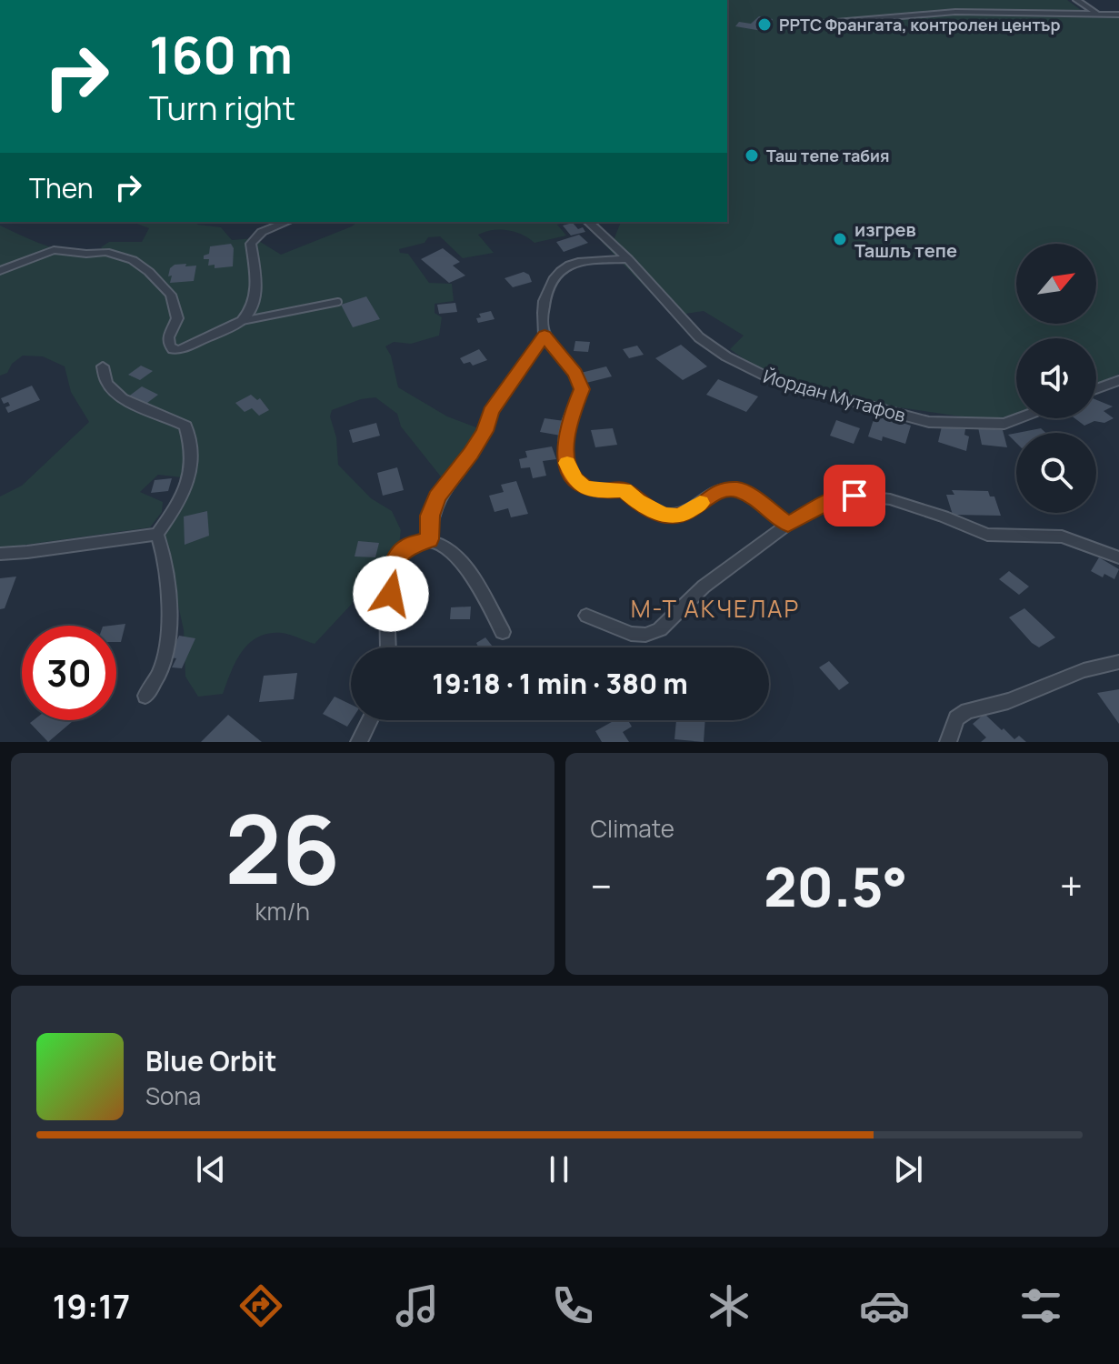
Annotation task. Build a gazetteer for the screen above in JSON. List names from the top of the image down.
{
  "streets": {
    "street": ["Йордан Мутафов"]
  },
  "districts": ["М-Т АКЧЕЛАР"],
  "places": ["РРТС Франгата, контролен център", "Таш тепе табия", "изгрев Ташлъ тепе"],
  "north": "top right",
  "page": {
    "turn": ["160 m", "Turn right"],
    "then": "Then",
    "limit": "30",
    "trip": "19:18 · 1 min · 380 m",
    "tile": [
      ["26", "km/h"],
      "Climate"
    ],
    "heat": ["−", "20.5°", "+"],
    "song": ["Blue Orbit", "Sona"],
    "tabs": "19:17"
  }
}
